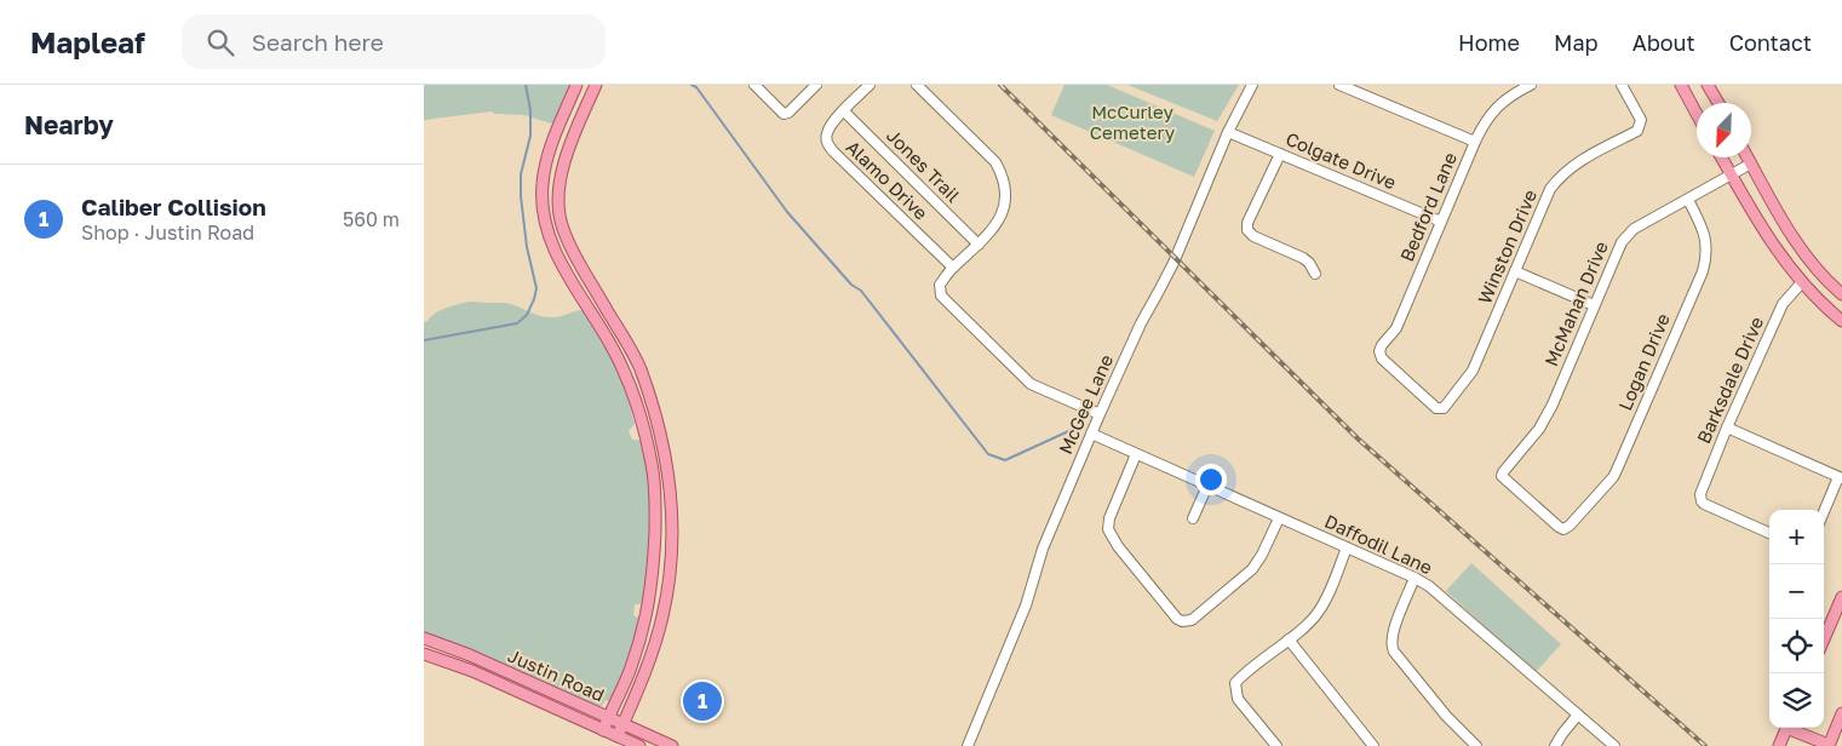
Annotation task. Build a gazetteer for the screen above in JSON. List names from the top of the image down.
{
  "streets": {
    "main road": ["Justin Road"],
    "street": [
      "Colgate Drive",
      "Jones Trail",
      "Alamo Drive",
      "Bedford Lane",
      "Winston Drive",
      "McMahan Drive",
      "Logan Drive",
      "Barksdale Drive",
      "McGee Lane",
      "Daffodil Lane"
    ]
  },
  "crossings": [
    ["Colgate Drive", "Bedford Lane"],
    ["Colgate Drive", "McGee Lane"],
    ["Jones Trail", "Alamo Drive"],
    ["Bedford Lane", "Winston Drive"],
    ["McMahan Drive", "Logan Drive"],
    ["McGee Lane", "Daffodil Lane"]
  ],
  "parks": ["McCurley Cemetery"],
  "north": "bottom left",
  "page": {
    "header": "Mapleaf",
    "search": "Search here",
    "nav": [
      "Home",
      "Map",
      "About",
      "Contact"
    ],
    "heading": "Nearby",
    "list": [
      {
        "mark": "1",
        "name": "Caliber Collision",
        "note": "Shop · Justin Road",
        "value": "560 m"
      }
    ],
    "map_buttons": ["+", "−"],
    "pins": "1"
  }
}
